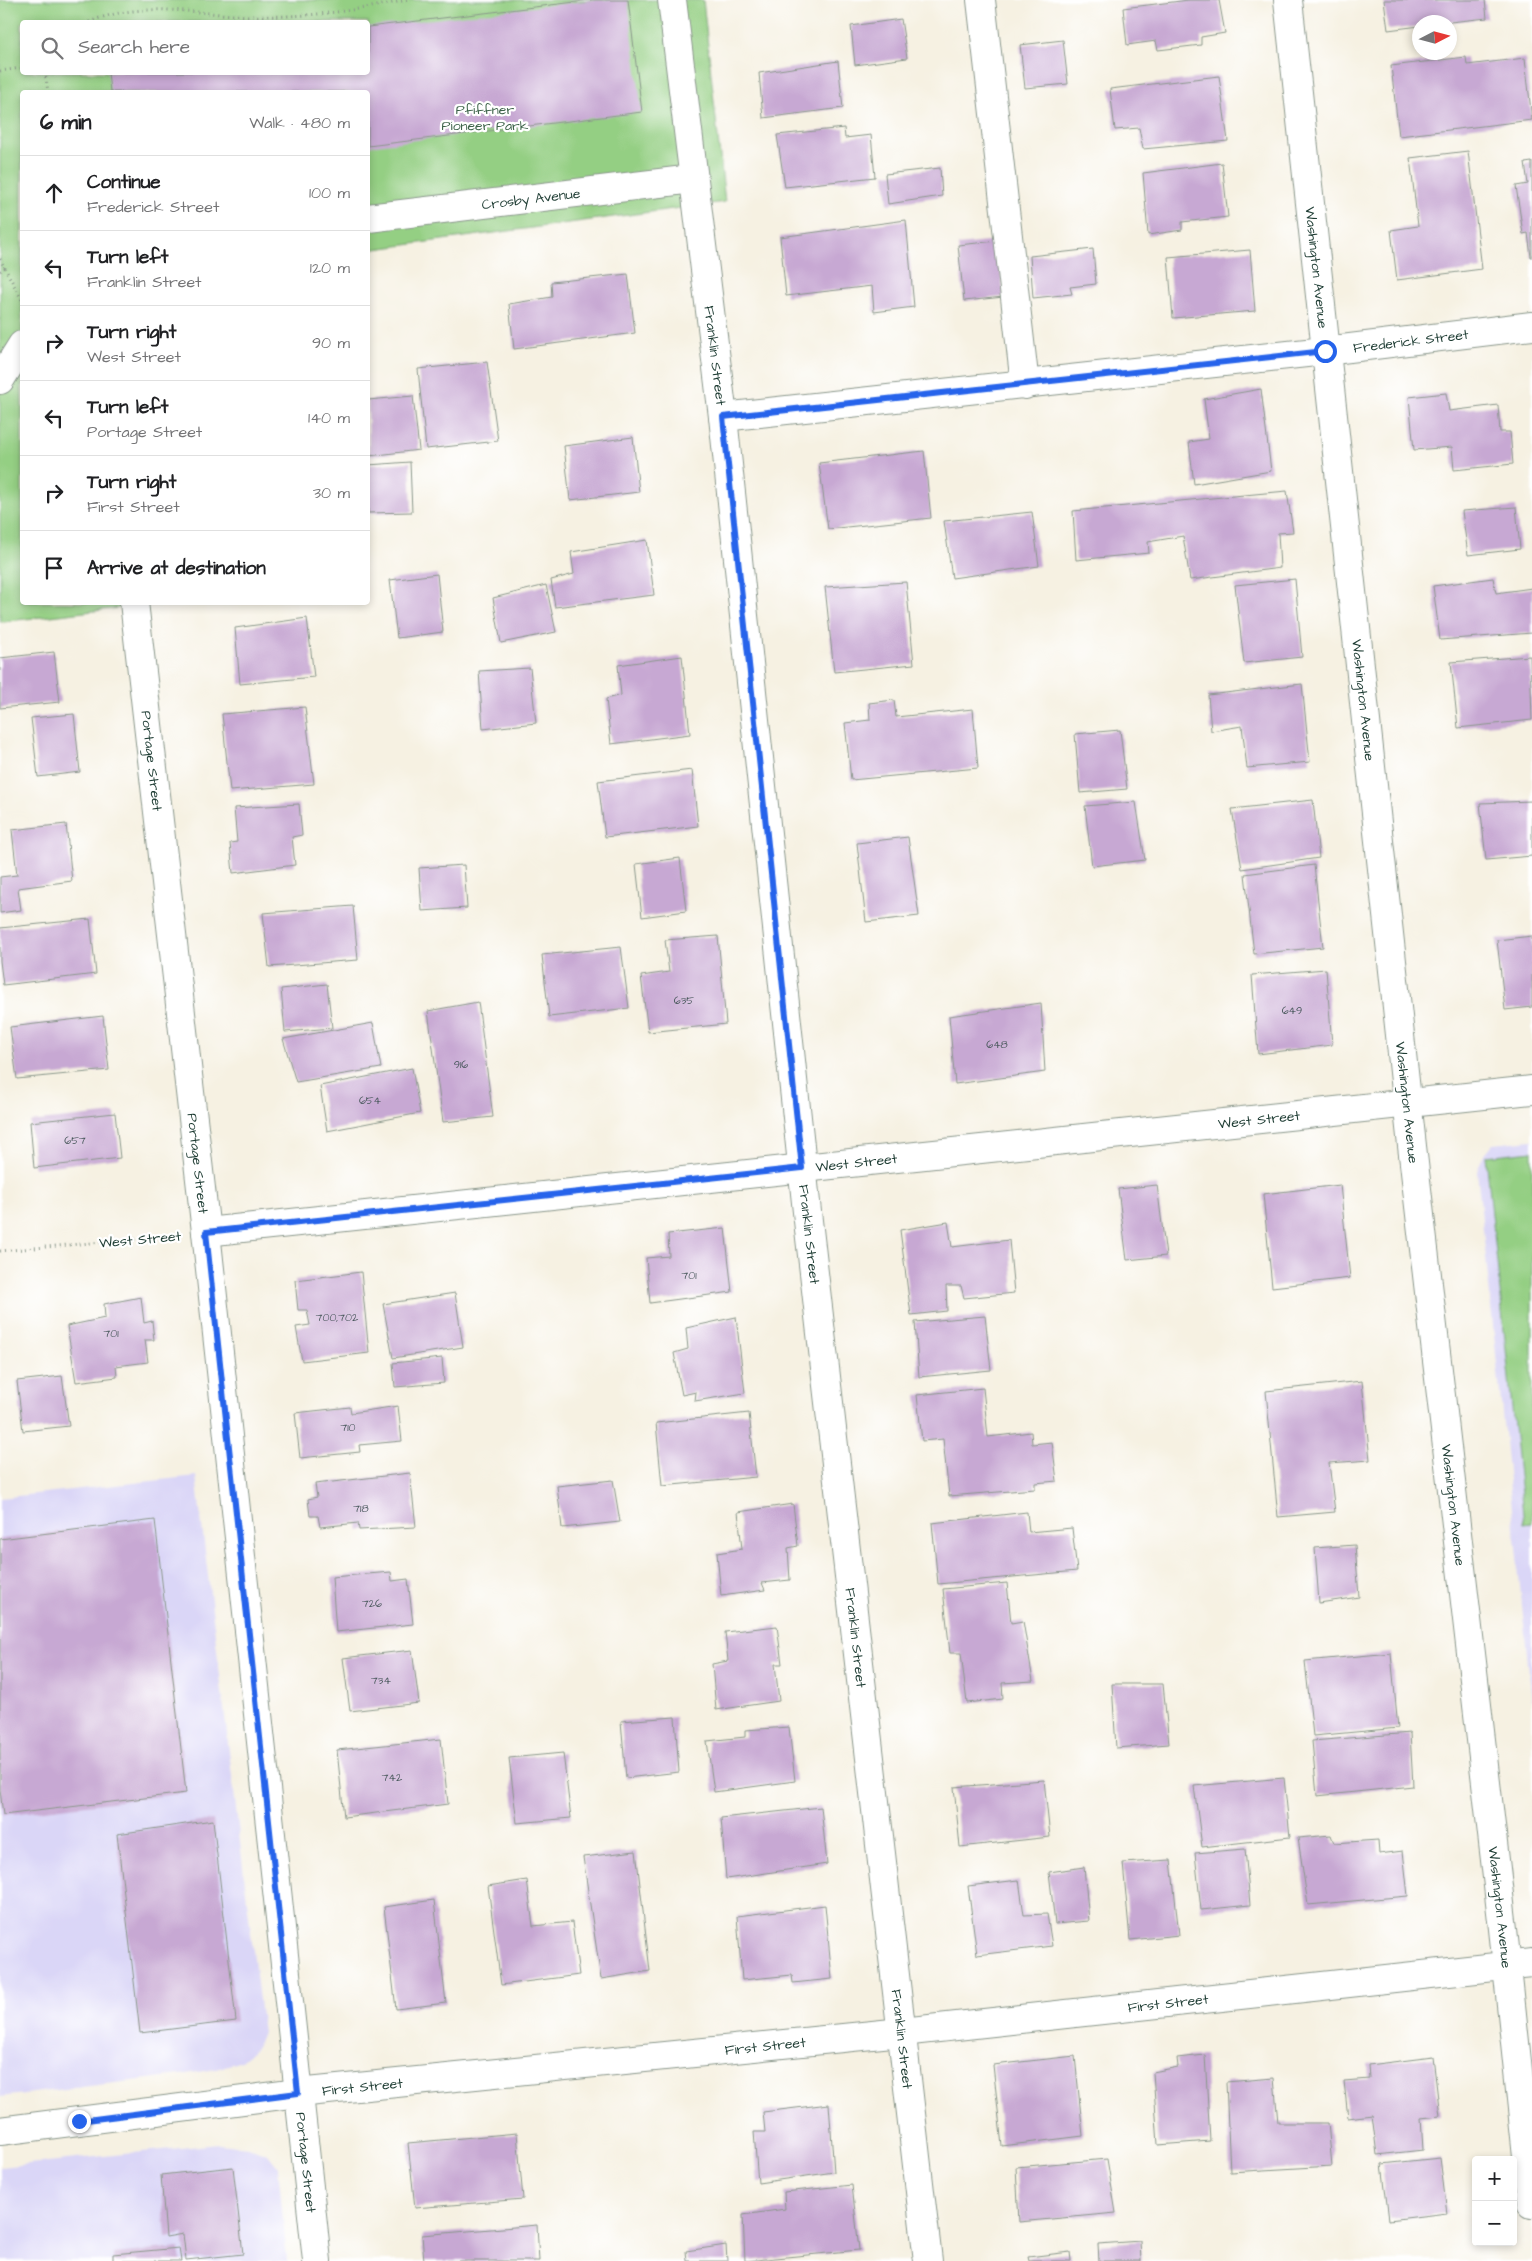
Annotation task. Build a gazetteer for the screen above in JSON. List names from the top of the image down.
{
  "streets": {
    "street": [
      "Crosby Avenue",
      "Washington Avenue",
      "Frederick Street",
      "Franklin Street",
      "Portage Street",
      "West Street",
      "First Street"
    ]
  },
  "crossings": [
    ["Crosby Avenue", "Franklin Street"],
    ["Washington Avenue", "Frederick Street"],
    ["Washington Avenue", "West Street"],
    ["Washington Avenue", "First Street"],
    ["Frederick Street", "Franklin Street"],
    ["Franklin Street", "West Street"],
    ["Franklin Street", "First Street"],
    ["Portage Street", "West Street"],
    ["Portage Street", "First Street"]
  ],
  "parks": ["Pfiffner Pioneer Park"],
  "house_numbers": [
    "635",
    "649",
    "648",
    "916",
    "654",
    "657",
    "701",
    "700,702",
    "701",
    "710",
    "718",
    "726",
    "734",
    "742"
  ],
  "north": "right",
  "page": {
    "search": "Search here",
    "heading": ["6 min", "Walk · 480 m"],
    "list": [
      ["Continue", "Frederick Street", "100 m"],
      ["Turn left", "Franklin Street", "120 m"],
      ["Turn right", "West Street", "90 m"],
      ["Turn left", "Portage Street", "140 m"],
      ["Turn right", "First Street", "30 m"],
      "Arrive at destination"
    ],
    "map_buttons": ["+", "−"]
  }
}
